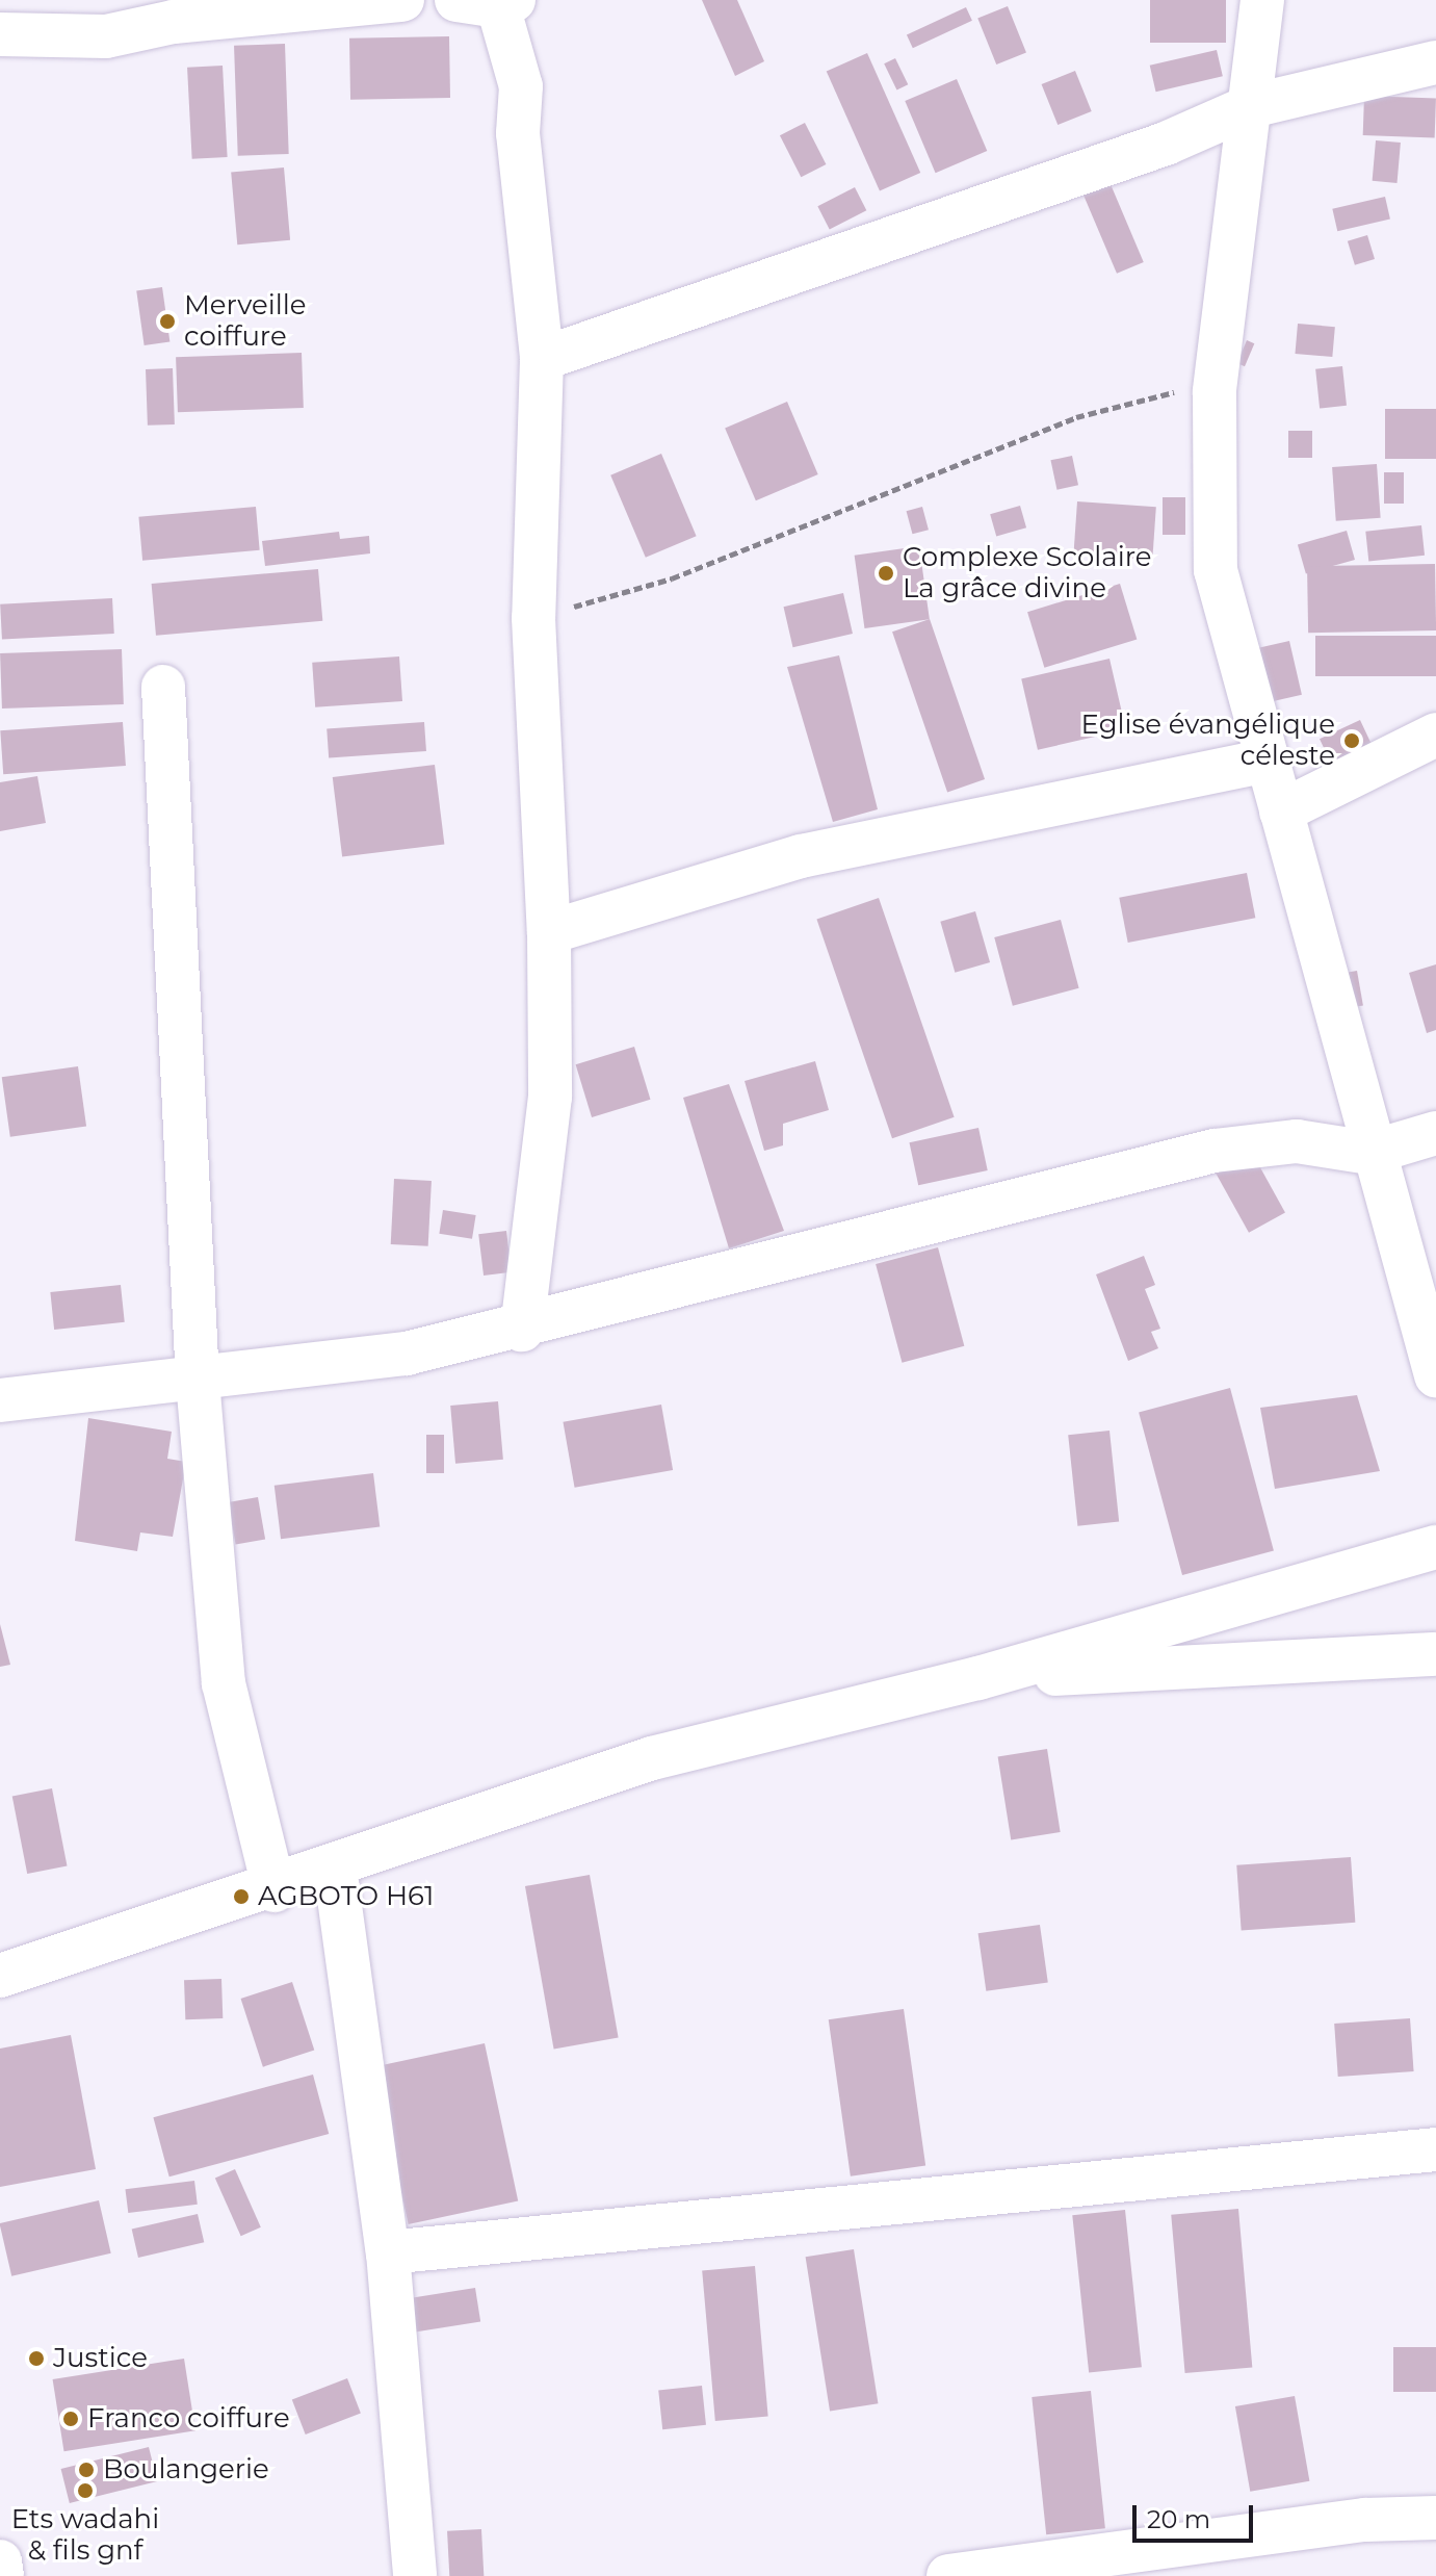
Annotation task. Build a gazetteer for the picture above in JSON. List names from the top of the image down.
{
  "places": [
    "Merveille coiffure",
    "Complexe Scolaire La grâce divine",
    "Eglise évangélique céleste",
    "AGBOTO H61",
    "Justice",
    "Franco coiffure",
    "Boulangerie",
    "Ets wadahi & fils gnf"
  ],
  "scale_bar": "20 m"
}
